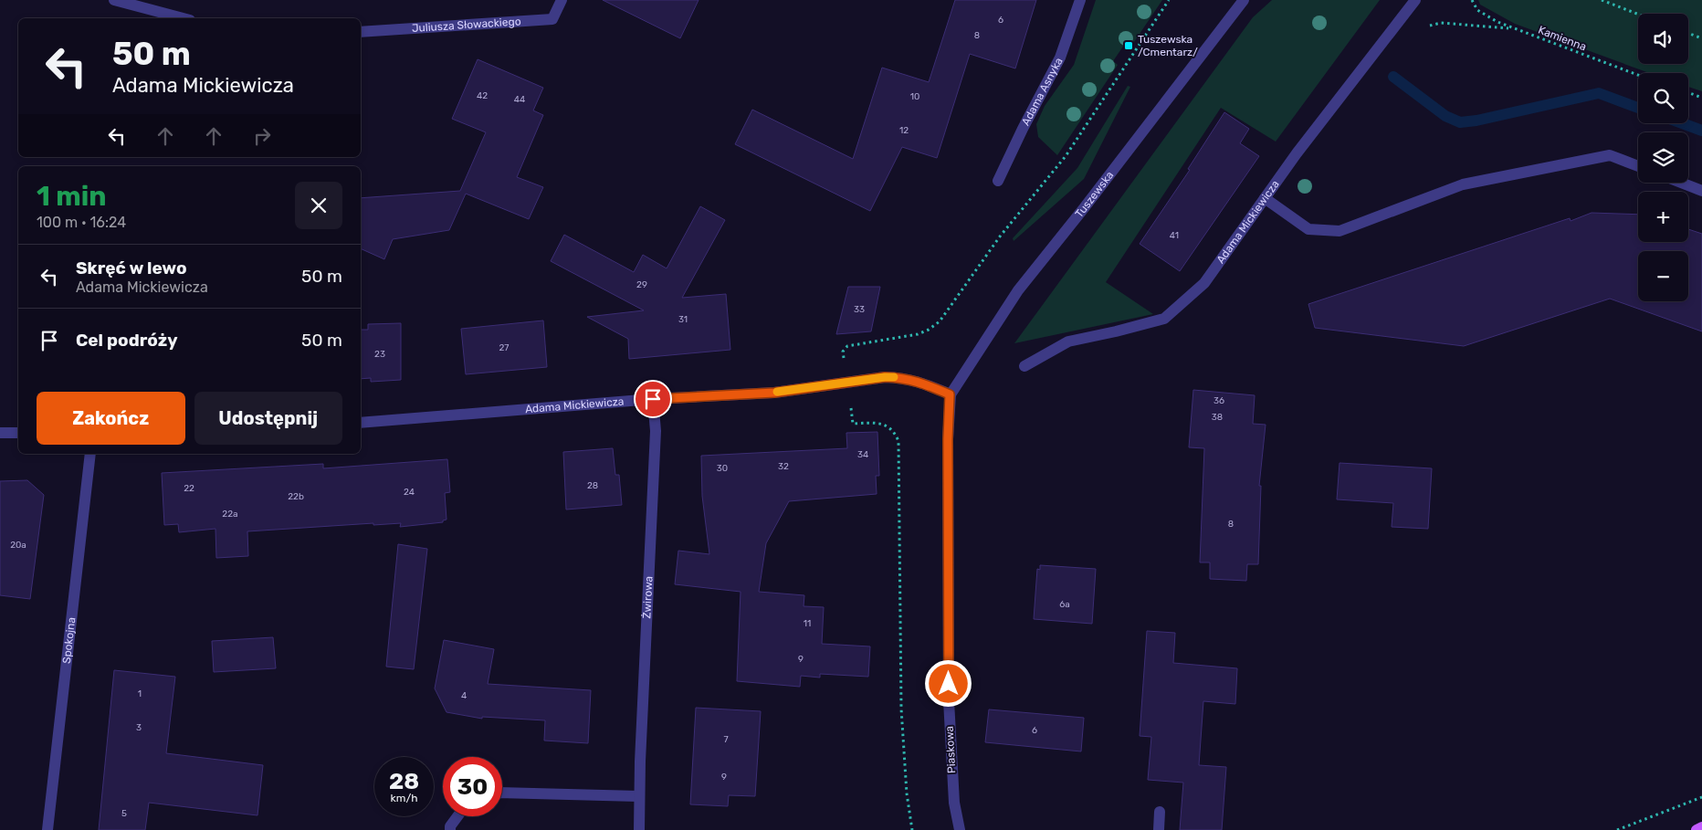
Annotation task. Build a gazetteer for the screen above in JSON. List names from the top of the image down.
{
  "streets": {
    "street": [
      "Juliusza Słowackiego",
      "Adama Asnyka",
      "Tuszewska",
      "Adama Mickiewicza",
      "Żwirowa",
      "Spokojna",
      "Piaskowa"
    ],
    "path": ["Kamienna"]
  },
  "crossings": [
    ["Tuszewska", "Adama Mickiewicza"],
    ["Tuszewska", "Piaskowa"],
    ["Adama Mickiewicza", "Żwirowa"],
    ["Adama Mickiewicza", "Piaskowa"]
  ],
  "places": {
    "transit": ["Tuszewska /Cmentarz/"]
  },
  "house_numbers": [
    "6",
    "8",
    "42",
    "10",
    "44",
    "12",
    "41",
    "29",
    "33",
    "31",
    "27",
    "23",
    "36",
    "38",
    "34",
    "32",
    "30",
    "28",
    "22",
    "24",
    "22b",
    "22a",
    "8",
    "20a",
    "6a",
    "11",
    "9",
    "1",
    "4",
    "3",
    "6",
    "7",
    "9",
    "5"
  ],
  "page": {
    "map_buttons": ["+", "−"],
    "turn": ["50 m", "Adama Mickiewicza"],
    "heading": ["1 min", "100 m · 16:24"],
    "list": [
      {
        "name": "Skręć w lewo",
        "note": "Adama Mickiewicza",
        "value": "50 m"
      },
      {
        "name": "Cel podróży",
        "value": "50 m"
      }
    ],
    "buttons": ["Zakończ", "Udostępnij"],
    "speed": "28 km/h",
    "limit": "30"
  }
}
